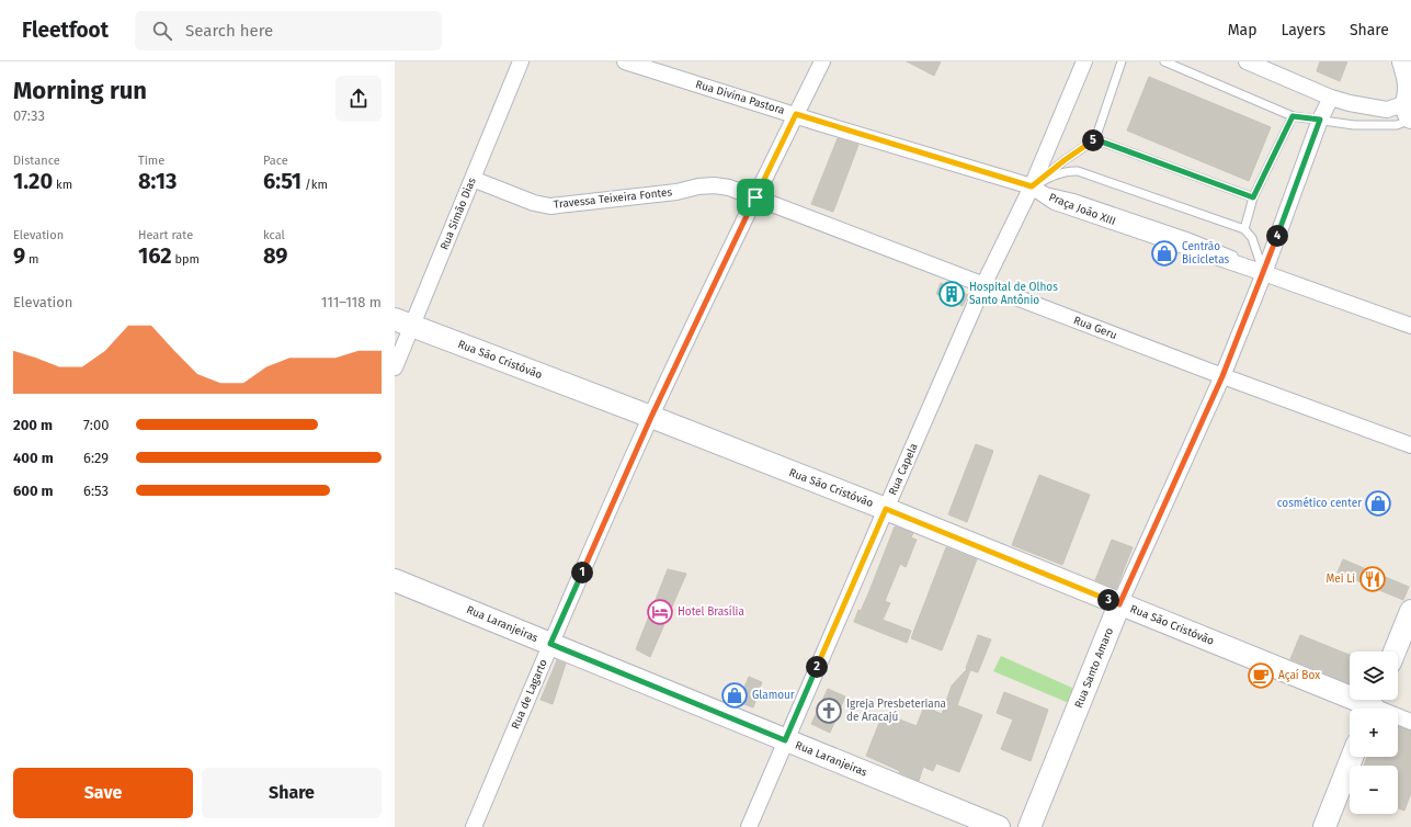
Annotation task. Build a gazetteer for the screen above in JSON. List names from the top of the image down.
{
  "streets": {
    "street": [
      "Rua Divina Pastora",
      "Travessa Teixeira Fontes",
      "Praça João XIII",
      "Rua Simão Dias",
      "Rua Geru",
      "Rua São Cristóvão",
      "Rua Capela",
      "Rua Laranjeiras",
      "Rua Santo Amaro",
      "Rua de Lagarto"
    ]
  },
  "crossings": [
    ["Rua Divina Pastora", "Praça João XIII"],
    ["Rua Divina Pastora", "Rua Capela"],
    ["Rua Divina Pastora", "Rua de Lagarto"],
    ["Travessa Teixeira Fontes", "Rua Simão Dias"],
    ["Travessa Teixeira Fontes", "Rua Geru"],
    ["Travessa Teixeira Fontes", "Rua de Lagarto"],
    ["Praça João XIII", "Rua Capela"],
    ["Praça João XIII", "Rua Santo Amaro"],
    ["Rua Simão Dias", "Rua São Cristóvão"],
    ["Rua Geru", "Rua Capela"],
    ["Rua Geru", "Rua Santo Amaro"],
    ["Rua Geru", "Rua de Lagarto"],
    ["Rua São Cristóvão", "Rua Capela"],
    ["Rua São Cristóvão", "Rua Santo Amaro"],
    ["Rua São Cristóvão", "Rua de Lagarto"],
    ["Rua Capela", "Rua Laranjeiras"],
    ["Rua Laranjeiras", "Rua de Lagarto"]
  ],
  "places": {
    "shop": ["Centrão Bicicletas", "cosmético center", "Glamour"],
    "building": ["Hospital de Olhos Santo Antônio"],
    "restaurant": ["Mei Li"],
    "hotel": ["Hotel Brasília"],
    "cafe": ["Açaí Box"],
    "church": ["Igreja Presbeteriana de Aracajú"]
  },
  "page": {
    "header": "Fleetfoot",
    "search": "Search here",
    "nav": ["Map", "Layers", "Share"],
    "heading": ["Morning run", "07:33"],
    "pins": [
      "5",
      "4",
      "1",
      "3",
      "2"
    ],
    "stats": [
      ["Distance", "1.20 km"],
      ["Time", "8:13"],
      ["Pace", "6:51 /km"],
      ["Elevation", "9 m"],
      ["Heart rate", "162 bpm"],
      ["kcal", "89"]
    ],
    "chart": ["Elevation", "111–118 m"],
    "list": [
      {
        "name": "200 m",
        "note": "7:00"
      },
      {
        "name": "400 m",
        "note": "6:29"
      },
      {
        "name": "600 m",
        "note": "6:53"
      }
    ],
    "map_buttons": ["+", "−"],
    "buttons": ["Save", "Share"]
  }
}
